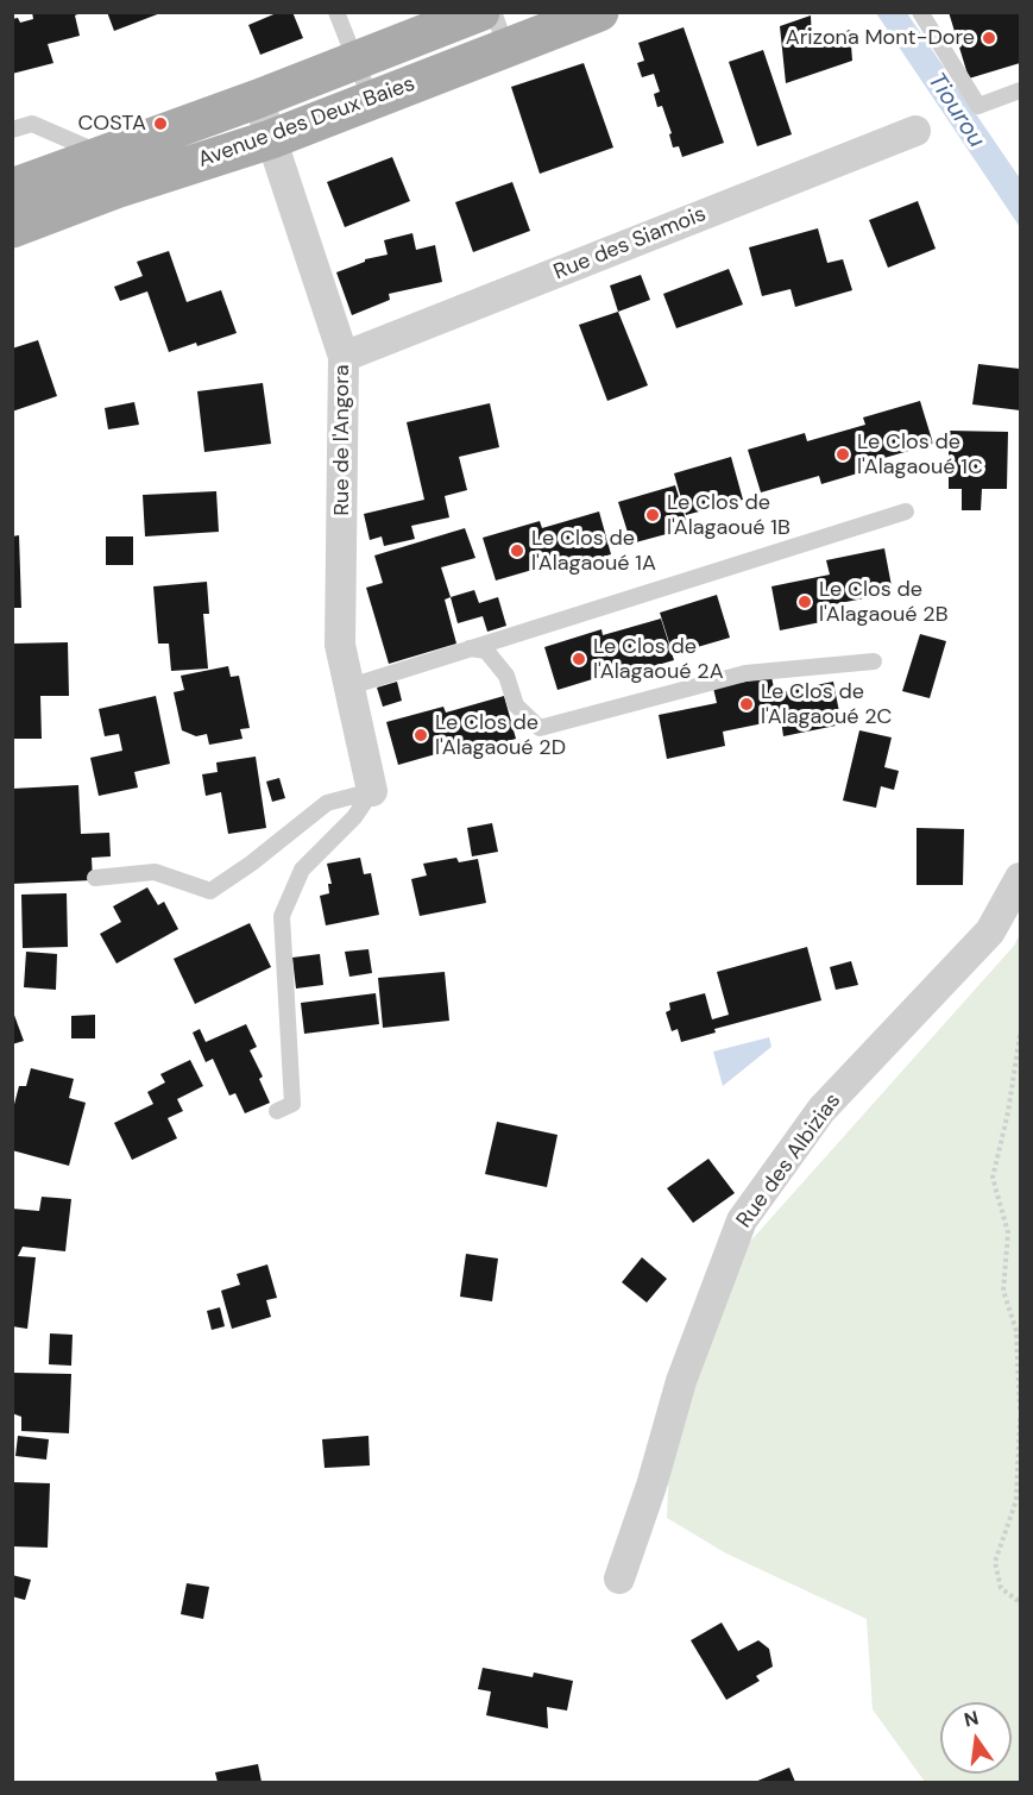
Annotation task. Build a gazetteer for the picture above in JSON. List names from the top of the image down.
{
  "streets": {
    "main road": ["Avenue des Deux Baies"],
    "street": ["Rue des Siamois", "Rue de l'Angora", "Rue des Albizias"]
  },
  "crossings": [
    ["Avenue des Deux Baies", "Rue de l'Angora"],
    ["Rue des Siamois", "Rue de l'Angora"]
  ],
  "water": ["Tiourou"],
  "places": [
    "Arizona Mont-Dore",
    "COSTA",
    "Le Clos de l'Alagaoué 1C",
    "Le Clos de l'Alagaoué 1B",
    "Le Clos de l'Alagaoué 1A",
    "Le Clos de l'Alagaoué 2B",
    "Le Clos de l'Alagaoué 2A",
    "Le Clos de l'Alagaoué 2C",
    "Le Clos de l'Alagaoué 2D"
  ],
  "north": "top"
}
